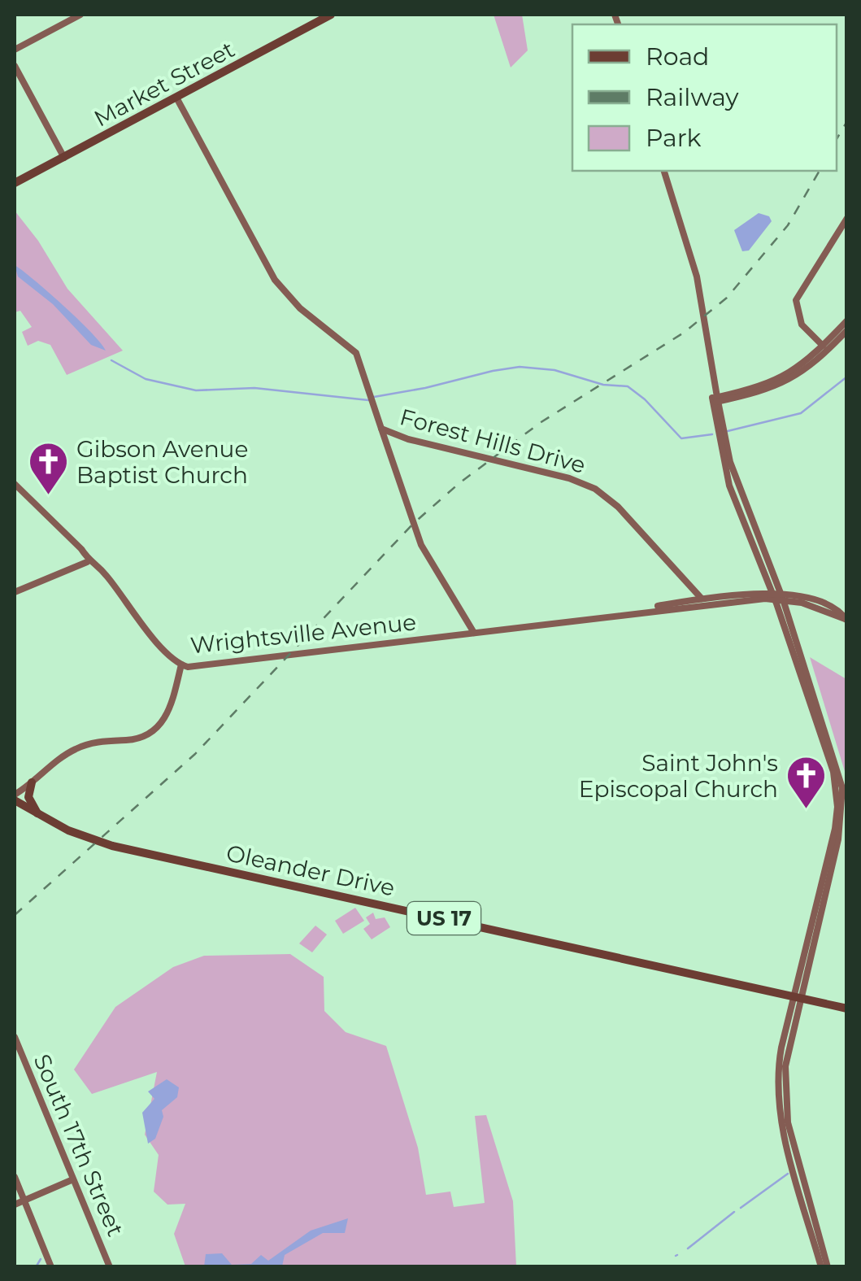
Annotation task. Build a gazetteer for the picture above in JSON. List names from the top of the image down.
{
  "streets": {
    "main road": ["Market Street", "Oleander Drive", "US 17"],
    "street": ["Forest Hills Drive", "Wrightsville Avenue", "South 17th Street"]
  },
  "crossings": [
    ["Market Street", "Forest Hills Drive"],
    ["Forest Hills Drive", "Wrightsville Avenue"],
    ["Oleander Drive", "US 17"]
  ],
  "places": {
    "church": ["Gibson Avenue Baptist Church", "Saint John's Episcopal Church"]
  },
  "legend": ["Road", "Railway", "Park"]
}
